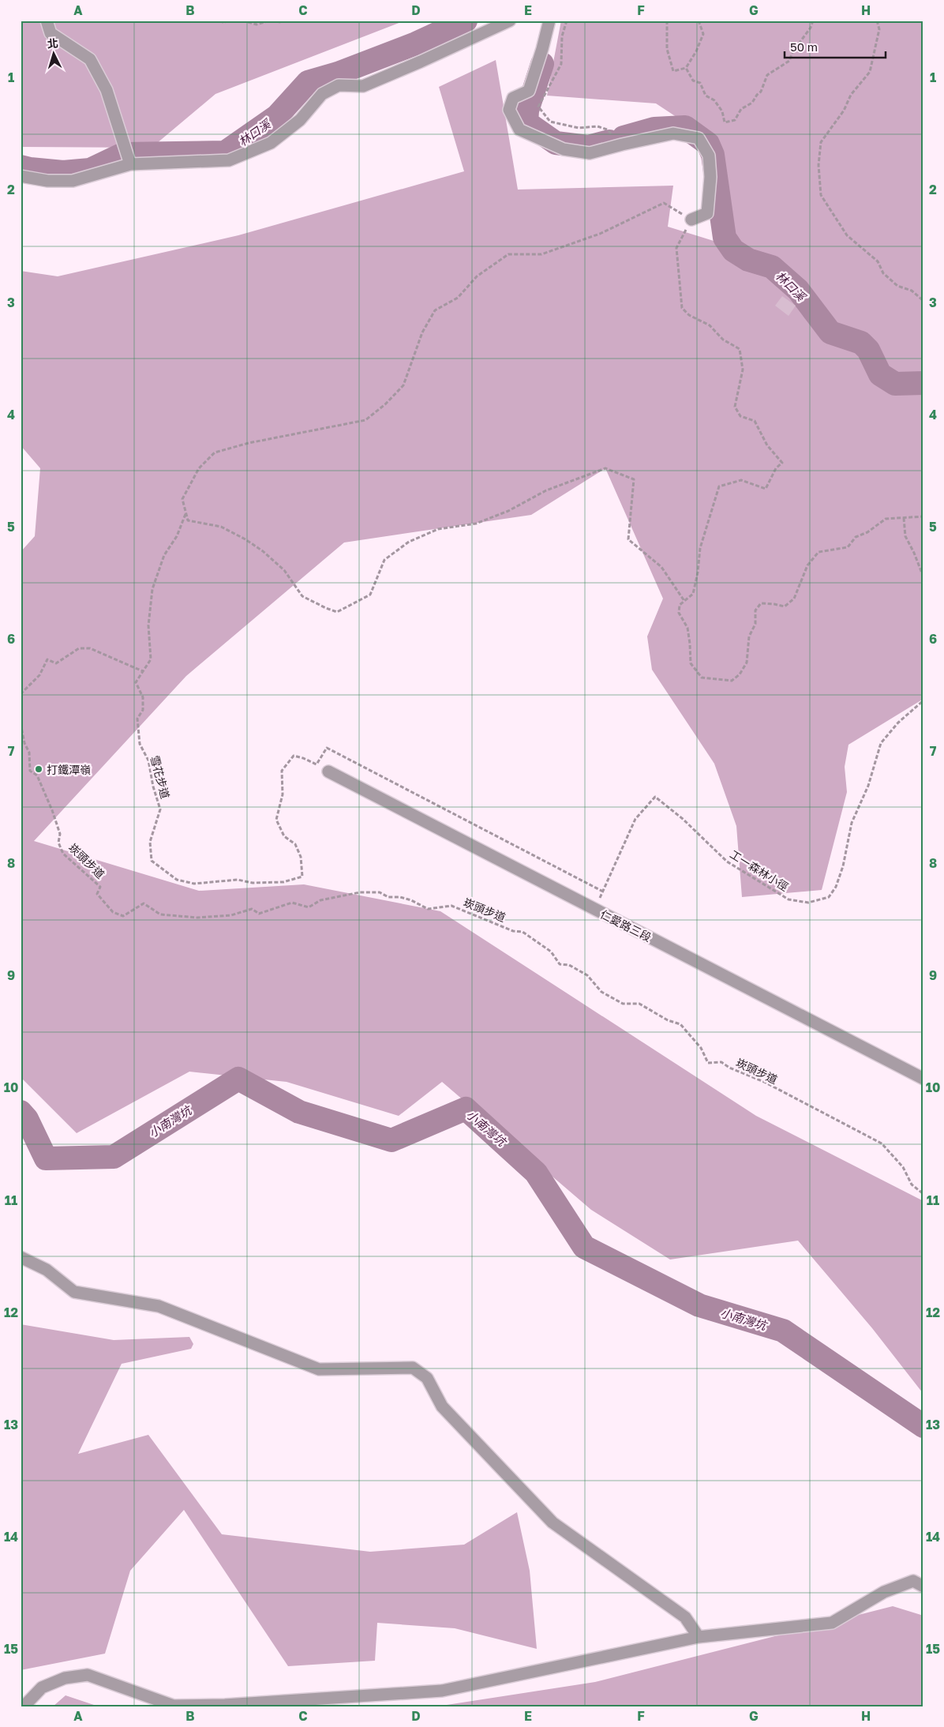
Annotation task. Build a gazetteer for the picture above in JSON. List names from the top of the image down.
{
  "streets": {
    "street": ["仁愛路三段"],
    "path": ["雪花步道", "崁頭步道", "工一森林小徑"]
  },
  "crossings": [
    ["雪花步道", "工一森林小徑"],
    ["工一森林小徑", "仁愛路三段"]
  ],
  "water": ["林口溪", "小南灣坑"],
  "places": ["打鐵潭嶺"],
  "scale_bar": "50 m",
  "north": "top",
  "grid": {
    "columns": [
      "A",
      "B",
      "C",
      "D",
      "E",
      "F",
      "G",
      "H"
    ],
    "rows": [
      "1",
      "2",
      "3",
      "4",
      "5",
      "6",
      "7",
      "8",
      "9",
      "10",
      "11",
      "12",
      "13",
      "14",
      "15"
    ]
  }
}
